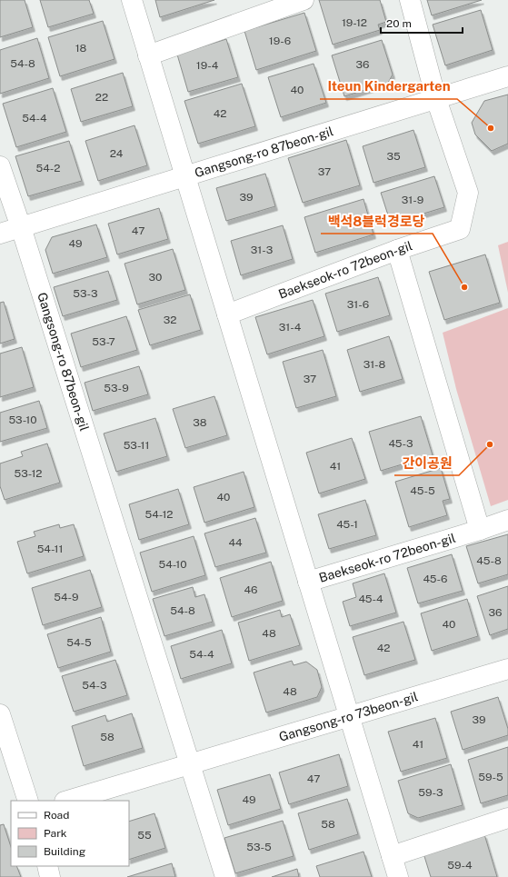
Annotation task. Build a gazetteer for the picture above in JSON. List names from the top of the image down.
{
  "streets": {
    "street": ["Gangsong-ro 87beon-gil", "Baekseok-ro 72beon-gil", "Gangsong-ro 73beon-gil"]
  },
  "crossings": [
    ["Gangsong-ro 87beon-gil", "Baekseok-ro 72beon-gil"],
    ["Gangsong-ro 87beon-gil", "Gangsong-ro 73beon-gil"],
    ["Baekseok-ro 72beon-gil", "Gangsong-ro 73beon-gil"]
  ],
  "places": ["Iteun Kindergarten", "백석8블럭경로당", "간이공원"],
  "house_numbers": [
    "19-12",
    "19-6",
    "18",
    "54-8",
    "36",
    "19-4",
    "40",
    "22",
    "42",
    "54-4",
    "24",
    "35",
    "54-2",
    "37",
    "39",
    "31-9",
    "47",
    "49",
    "31-3",
    "30",
    "53-3",
    "31-6",
    "32",
    "31-4",
    "53-7",
    "31-8",
    "37",
    "53-9",
    "53-10",
    "38",
    "45-3",
    "53-11",
    "41",
    "53-12",
    "45-5",
    "40",
    "54-12",
    "45-1",
    "44",
    "54-11",
    "45-8",
    "54-10",
    "45-6",
    "46",
    "54-9",
    "45-4",
    "54-8",
    "36",
    "40",
    "48",
    "54-5",
    "42",
    "54-4",
    "54-3",
    "48",
    "39",
    "58",
    "41",
    "59-5",
    "47",
    "59-3",
    "49",
    "58",
    "55",
    "53-5",
    "59-4"
  ],
  "legend": ["Road", "Park", "Building"],
  "scale_bar": "20 m"
}
